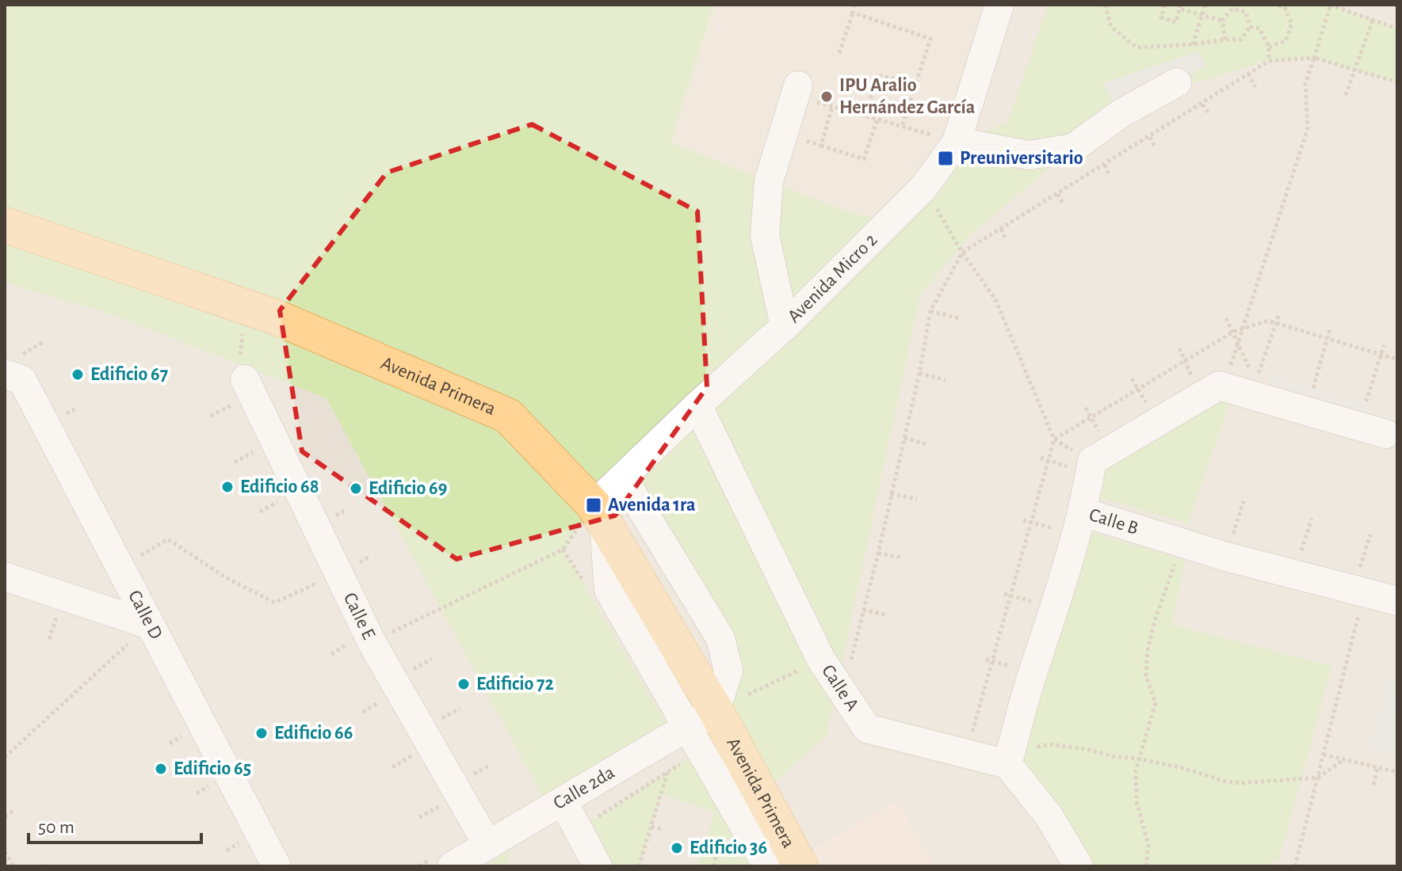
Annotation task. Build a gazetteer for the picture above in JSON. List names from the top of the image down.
{
  "streets": {
    "main road": ["Avenida Primera"],
    "street": [
      "Avenida Micro 2",
      "Calle B",
      "Calle D",
      "Calle E",
      "Calle A",
      "Calle 2da"
    ]
  },
  "crossings": [
    ["Avenida Micro 2", "Avenida Primera"],
    ["Avenida Micro 2", "Calle A"],
    ["Avenida Primera", "Calle 2da"],
    ["Calle B", "Calle A"],
    ["Calle E", "Calle 2da"]
  ],
  "places": {
    "other": [
      "IPU Aralio Hernández García",
      "Edificio 67",
      "Edificio 68",
      "Edificio 69",
      "Edificio 72",
      "Edificio 66",
      "Edificio 65",
      "Edificio 36"
    ],
    "transit": ["Preuniversitario", "Avenida 1ra"]
  },
  "scale_bar": "50 m"
}
